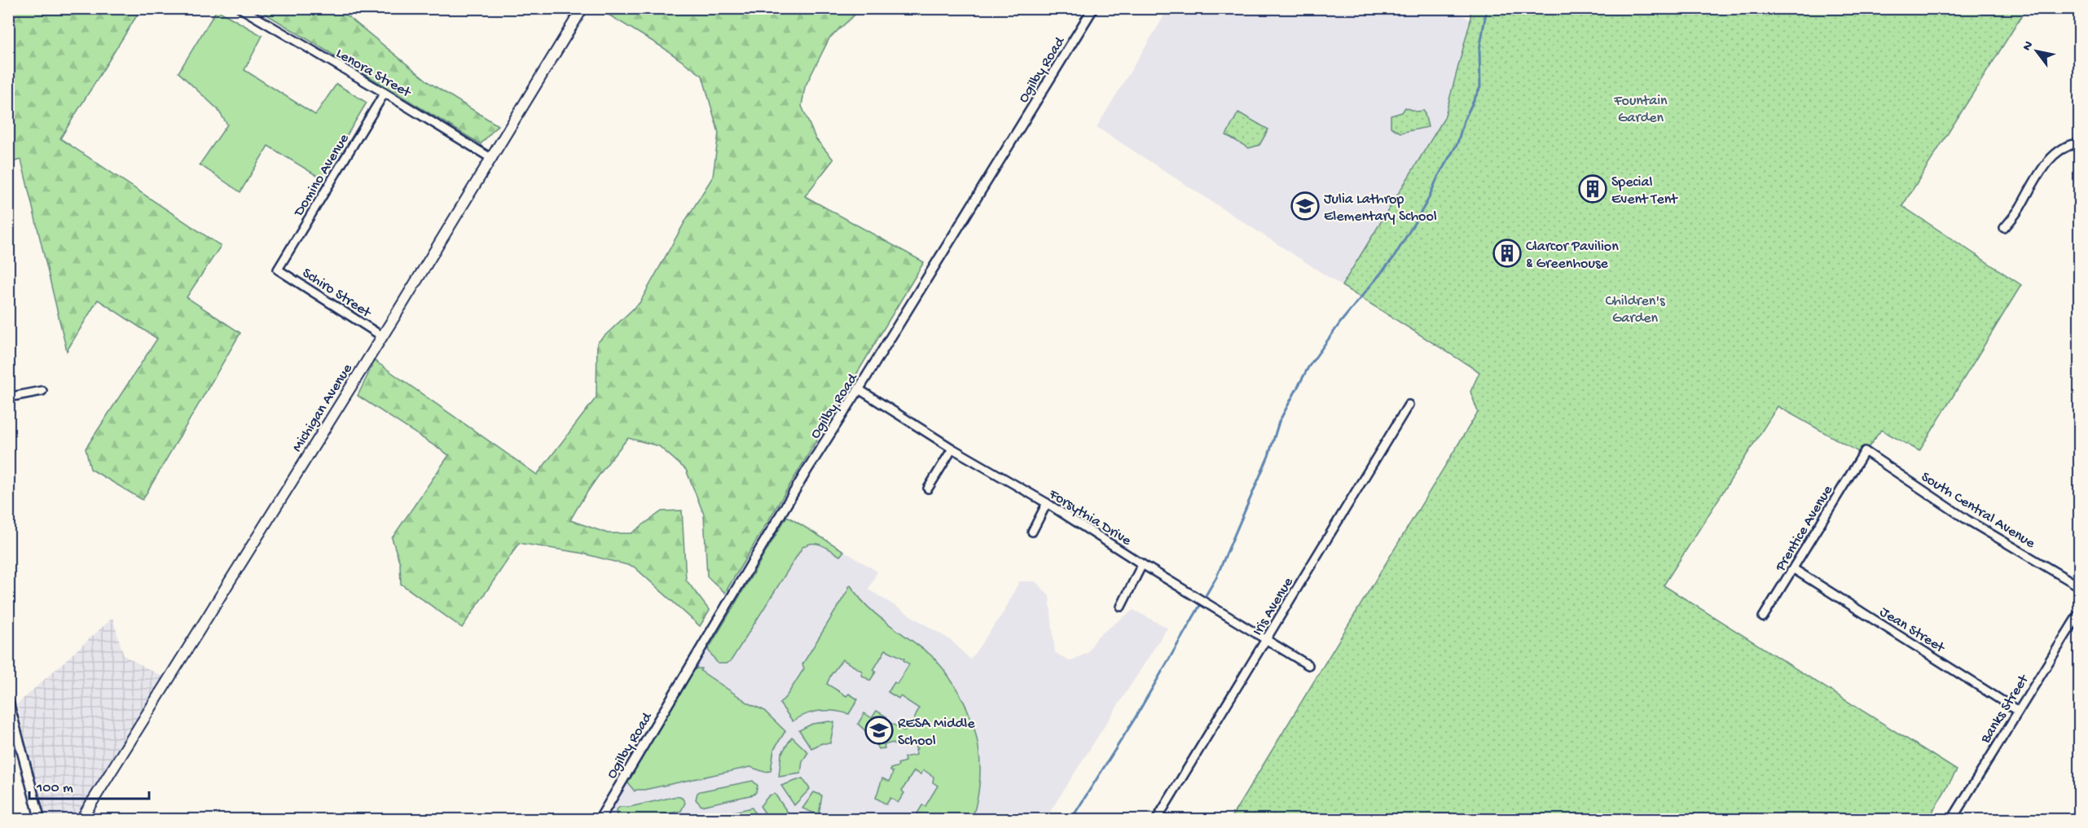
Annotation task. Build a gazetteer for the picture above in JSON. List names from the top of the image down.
{
  "streets": {
    "main road": ["Michigan Avenue"],
    "street": [
      "Ogilby Road",
      "Lenora Street",
      "Domino Avenue",
      "Schiro Street",
      "South Central Avenue",
      "Forsythia Drive",
      "Prentice Avenue",
      "Iris Avenue",
      "Jean Street",
      "Banks Street"
    ]
  },
  "crossings": [
    ["Ogilby Road", "Forsythia Drive"],
    ["Lenora Street", "Domino Avenue"],
    ["Lenora Street", "Michigan Avenue"],
    ["Domino Avenue", "Schiro Street"],
    ["Schiro Street", "Michigan Avenue"],
    ["South Central Avenue", "Prentice Avenue"],
    ["Forsythia Drive", "Iris Avenue"],
    ["Prentice Avenue", "Jean Street"],
    ["Jean Street", "Banks Street"]
  ],
  "parks": ["Fountain Garden", "Children's Garden"],
  "places": {
    "building": ["Special Event Tent", "Clarcor Pavilion & Greenhouse"],
    "school or university": ["Julia Lathrop Elementary School", "RESA Middle School"]
  },
  "scale_bar": "100 m",
  "north": "top left"
}
